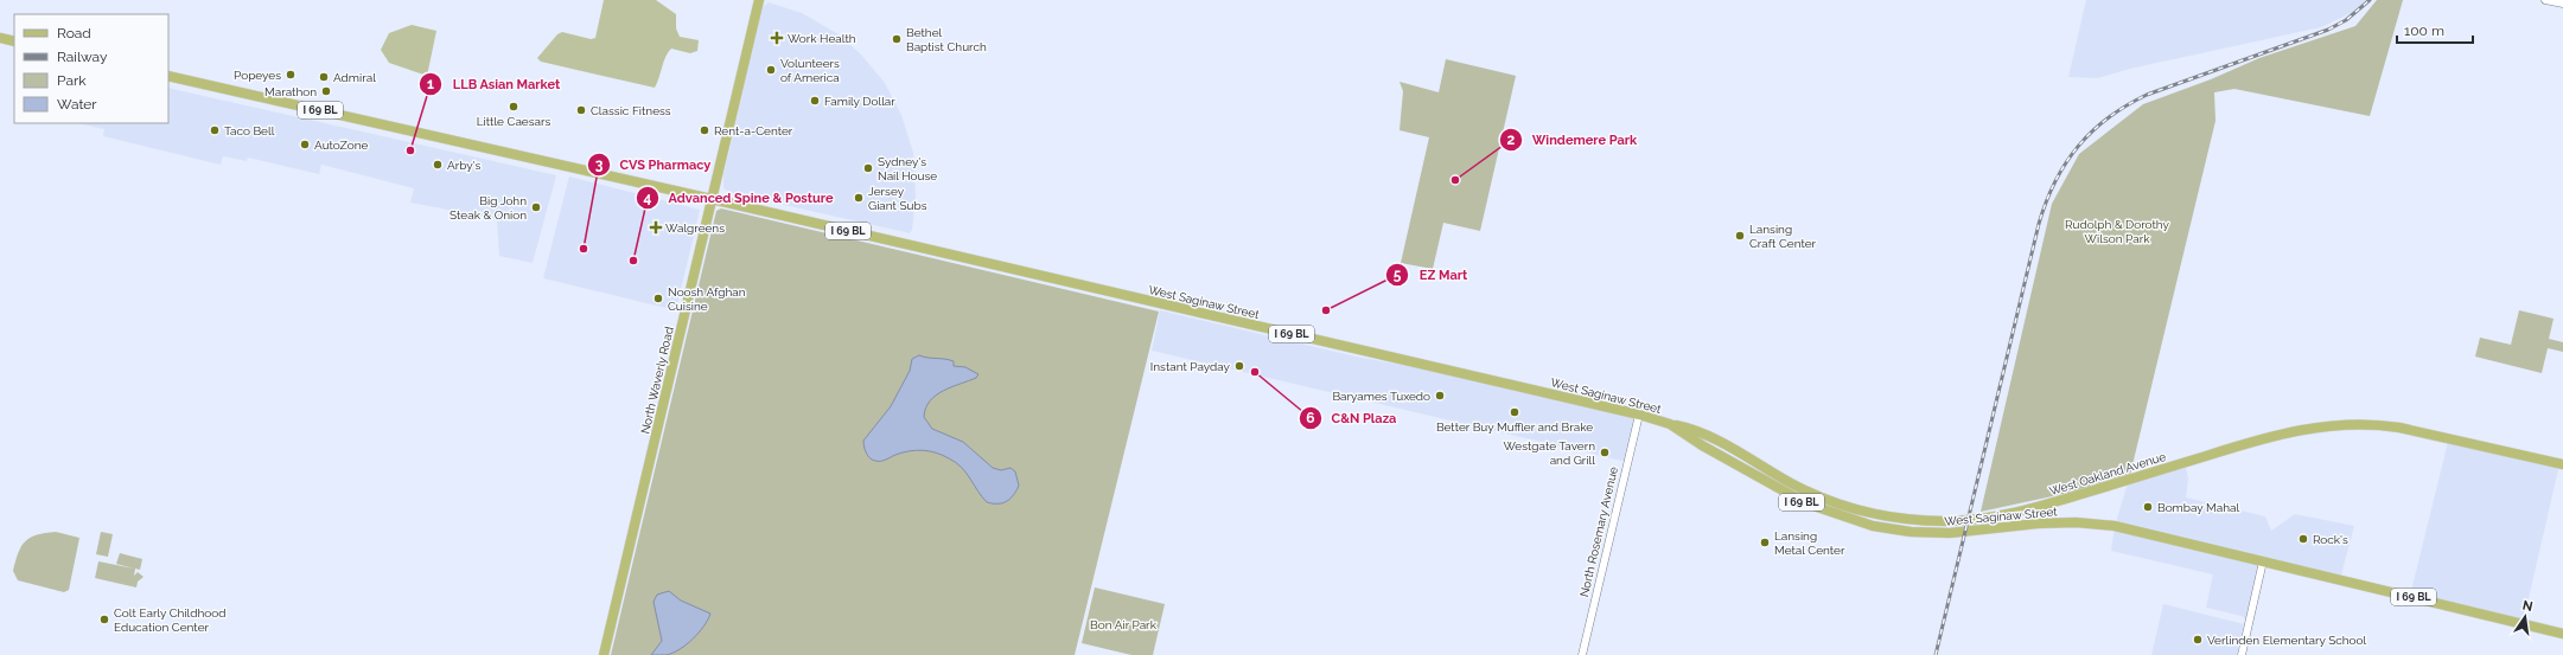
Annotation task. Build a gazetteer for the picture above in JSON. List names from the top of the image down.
{
  "streets": {
    "main road": [
      "I 69 BL",
      "West Saginaw Street",
      "North Waverly Road",
      "West Oakland Avenue"
    ],
    "street": ["North Rosemary Avenue"]
  },
  "crossings": [
    ["I 69 BL", "West Saginaw Street"],
    ["I 69 BL", "North Waverly Road"],
    ["West Saginaw Street", "North Waverly Road"],
    ["West Saginaw Street", "West Oakland Avenue"],
    ["West Saginaw Street", "North Rosemary Avenue"]
  ],
  "parks": ["Rudolph & Dorothy Wilson Park", "Bon Air Park"],
  "places": {
    "health": ["Work Health", "Walgreens"],
    "other": [
      "Bethel Baptist Church",
      "Volunteers of America",
      "Popeyes",
      "Admiral",
      "Marathon",
      "Family Dollar",
      "Little Caesars",
      "Classic Fitness",
      "Taco Bell",
      "Rent-a-Center",
      "AutoZone",
      "LLB Asian Market",
      "Arby's",
      "Sydney's Nail House",
      "Windemere Park",
      "Jersey Giant Subs",
      "Big John Steak & Onion",
      "Lansing Craft Center",
      "CVS Pharmacy",
      "Advanced Spine & Posture",
      "Noosh Afghan Cuisine",
      "EZ Mart",
      "Instant Payday",
      "C&N Plaza",
      "Baryames Tuxedo",
      "Better Buy Muffler and Brake",
      "Westgate Tavern and Grill",
      "Bombay Mahal",
      "Rock's",
      "Lansing Metal Center",
      "Colt Early Childhood Education Center",
      "Verlinden Elementary School"
    ]
  },
  "legend": [
    "Road",
    "Railway",
    "Park",
    "Water"
  ],
  "scale_bar": "100 m",
  "north": "top"
}
